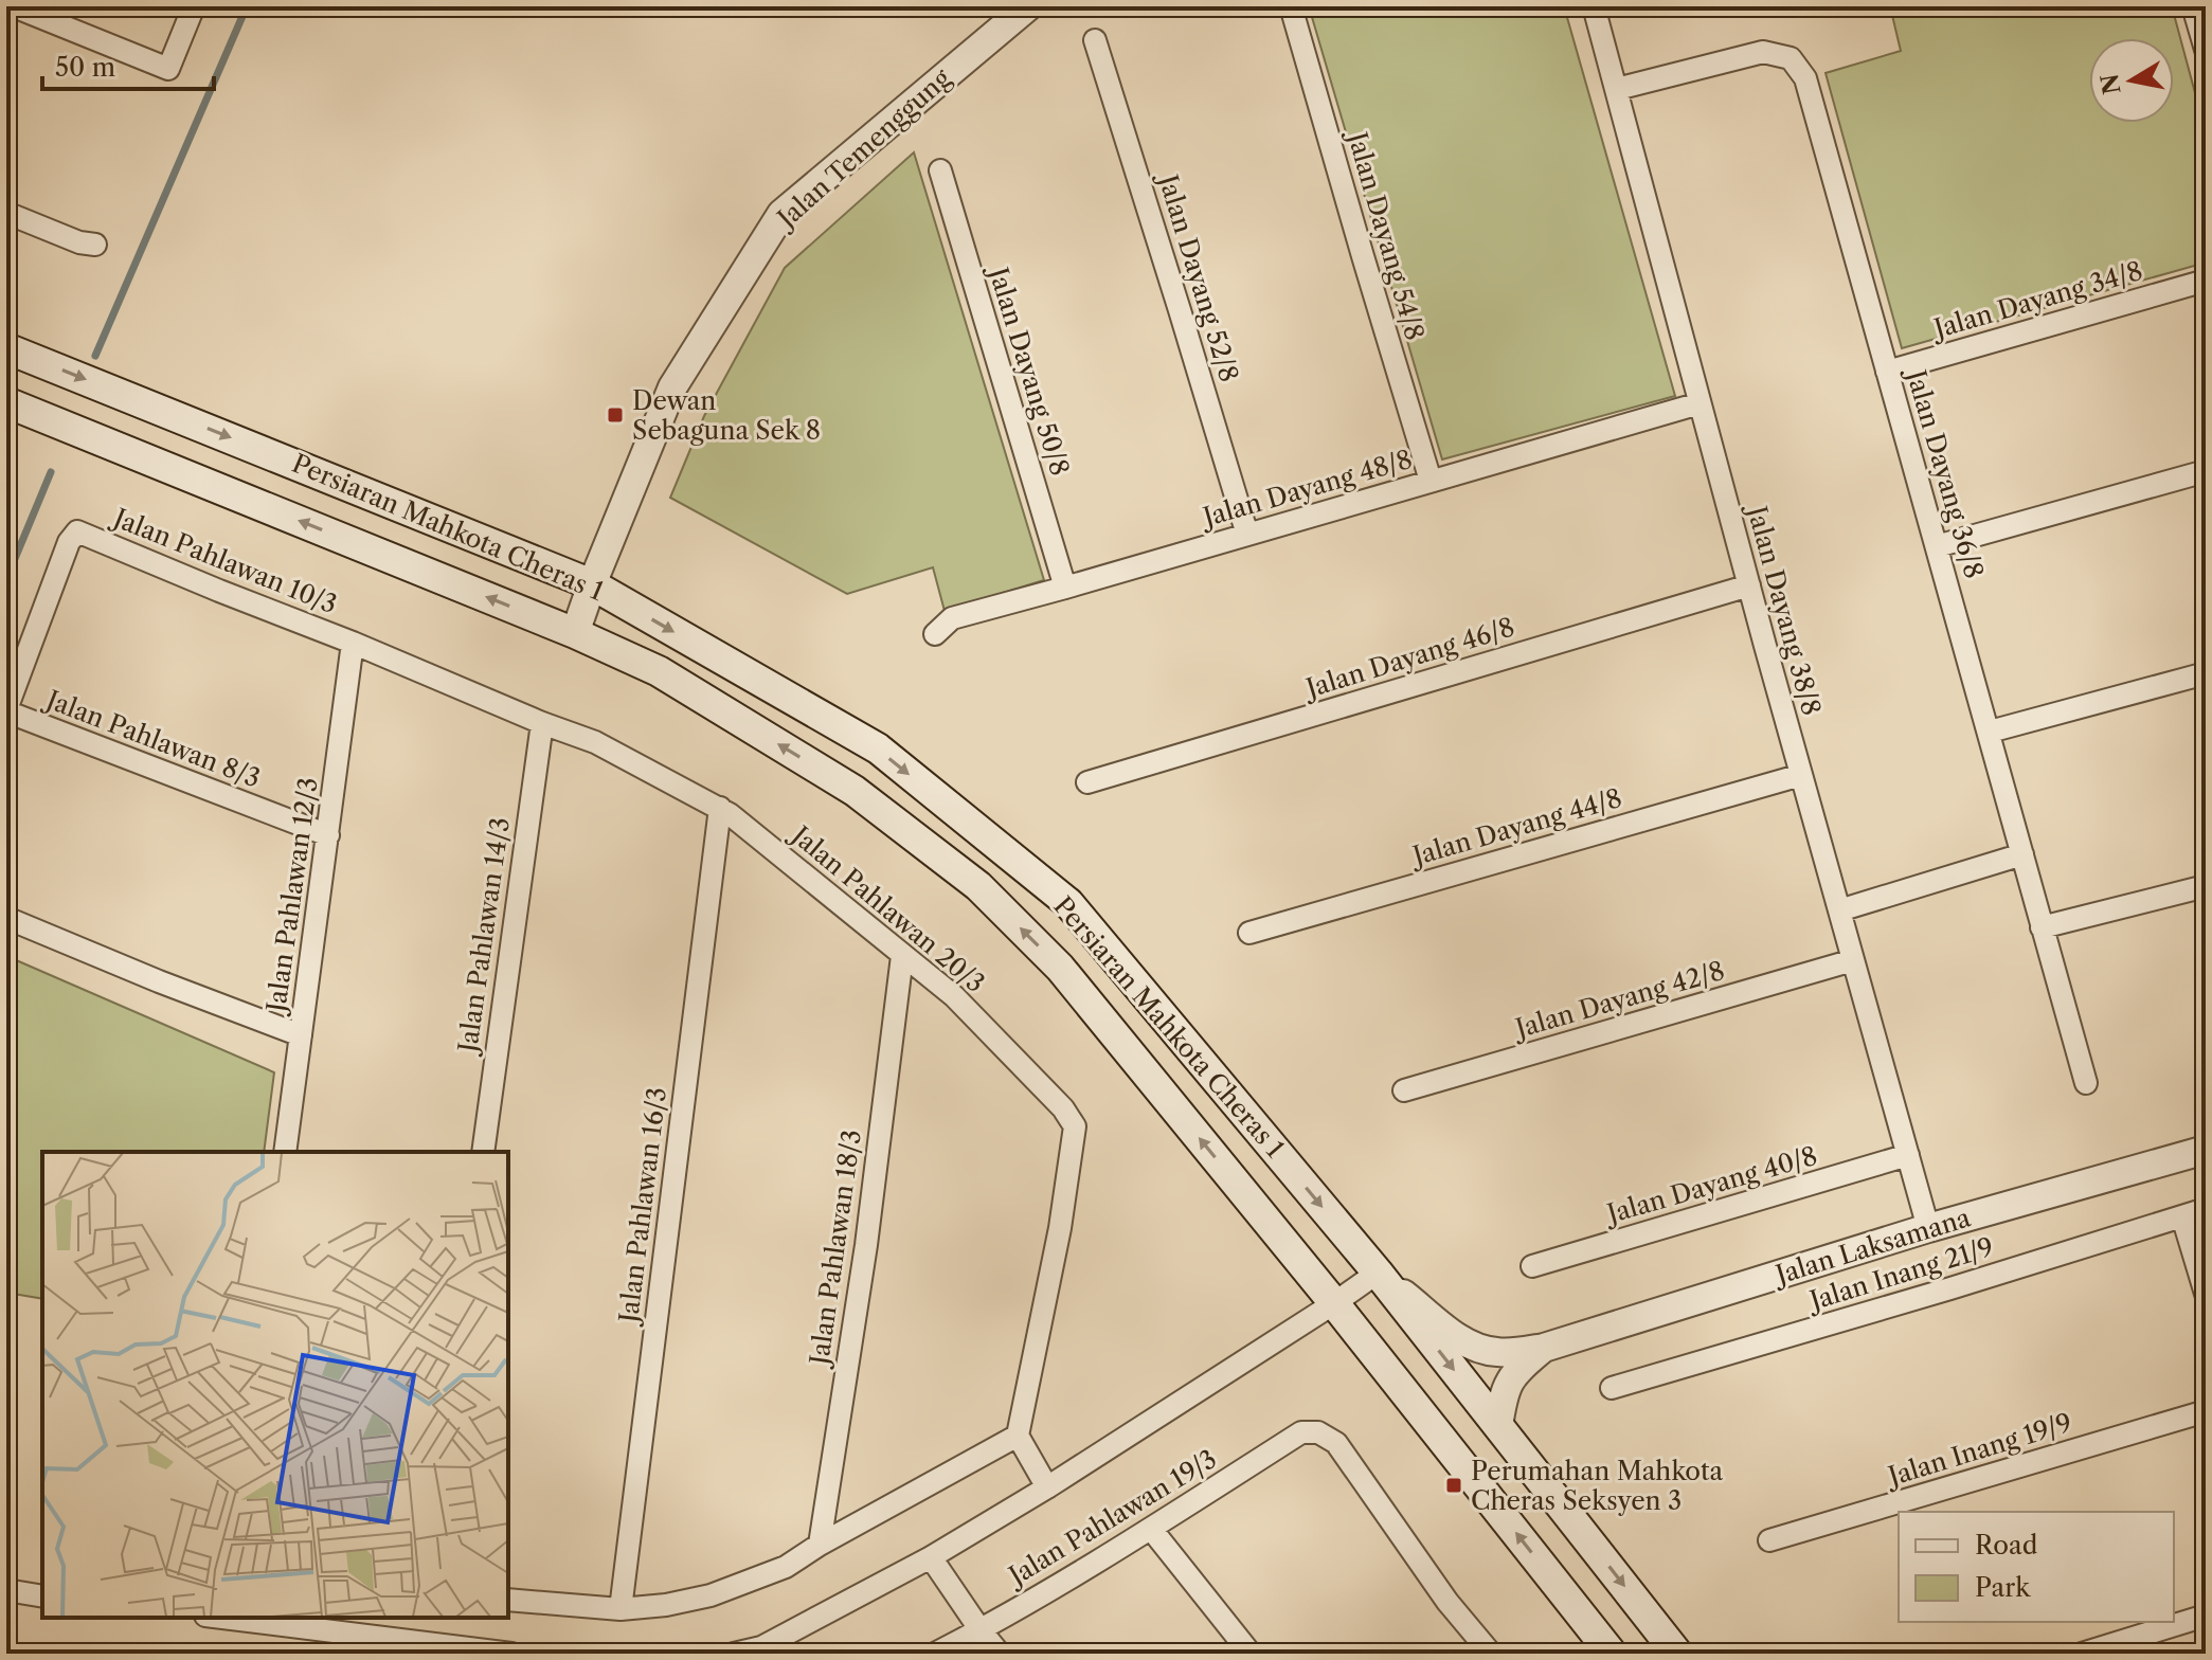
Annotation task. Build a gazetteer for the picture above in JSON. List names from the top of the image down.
{
  "streets": {
    "main road": ["Persiaran Mahkota Cheras 1"],
    "street": [
      "Jalan Temenggung",
      "Jalan Dayang 54/8",
      "Jalan Dayang 52/8",
      "Jalan Dayang 34/8",
      "Jalan Dayang 50/8",
      "Jalan Dayang 36/8",
      "Jalan Dayang 48/8",
      "Jalan Pahlawan 10/3",
      "Jalan Dayang 38/8",
      "Jalan Dayang 46/8",
      "Jalan Pahlawan 8/3",
      "Jalan Dayang 44/8",
      "Jalan Pahlawan 12/3",
      "Jalan Pahlawan 20/3",
      "Jalan Pahlawan 14/3",
      "Jalan Dayang 42/8",
      "Jalan Dayang 40/8",
      "Jalan Pahlawan 16/3",
      "Jalan Laksamana",
      "Jalan Pahlawan 18/3",
      "Jalan Inang 21/9",
      "Jalan Inang 19/9",
      "Jalan Pahlawan 19/3"
    ]
  },
  "crossings": [
    ["Jalan Temenggung", "Persiaran Mahkota Cheras 1"],
    ["Jalan Dayang 54/8", "Jalan Dayang 48/8"],
    ["Jalan Dayang 52/8", "Jalan Dayang 48/8"],
    ["Jalan Dayang 34/8", "Jalan Dayang 36/8"],
    ["Jalan Dayang 50/8", "Jalan Dayang 48/8"],
    ["Jalan Dayang 36/8", "Jalan Dayang 38/8"],
    ["Jalan Dayang 48/8", "Jalan Dayang 38/8"],
    ["Persiaran Mahkota Cheras 1", "Jalan Laksamana"],
    ["Jalan Pahlawan 10/3", "Jalan Pahlawan 8/3"],
    ["Jalan Pahlawan 10/3", "Jalan Pahlawan 12/3"],
    ["Jalan Pahlawan 10/3", "Jalan Pahlawan 20/3"],
    ["Jalan Dayang 38/8", "Jalan Dayang 46/8"],
    ["Jalan Dayang 38/8", "Jalan Dayang 44/8"],
    ["Jalan Dayang 38/8", "Jalan Dayang 42/8"],
    ["Jalan Dayang 38/8", "Jalan Dayang 40/8"],
    ["Jalan Dayang 38/8", "Jalan Laksamana"],
    ["Jalan Pahlawan 8/3", "Jalan Pahlawan 12/3"],
    ["Jalan Pahlawan 12/3", "Jalan Pahlawan 20/3"],
    ["Jalan Pahlawan 20/3", "Jalan Pahlawan 14/3"],
    ["Jalan Pahlawan 20/3", "Jalan Pahlawan 16/3"],
    ["Jalan Pahlawan 20/3", "Jalan Pahlawan 18/3"]
  ],
  "places": {
    "transit": ["Dewan Sebaguna Sek 8", "Perumahan Mahkota Cheras Seksyen 3"]
  },
  "legend": ["Road", "Park"],
  "scale_bar": "50 m",
  "north": "left"
}
